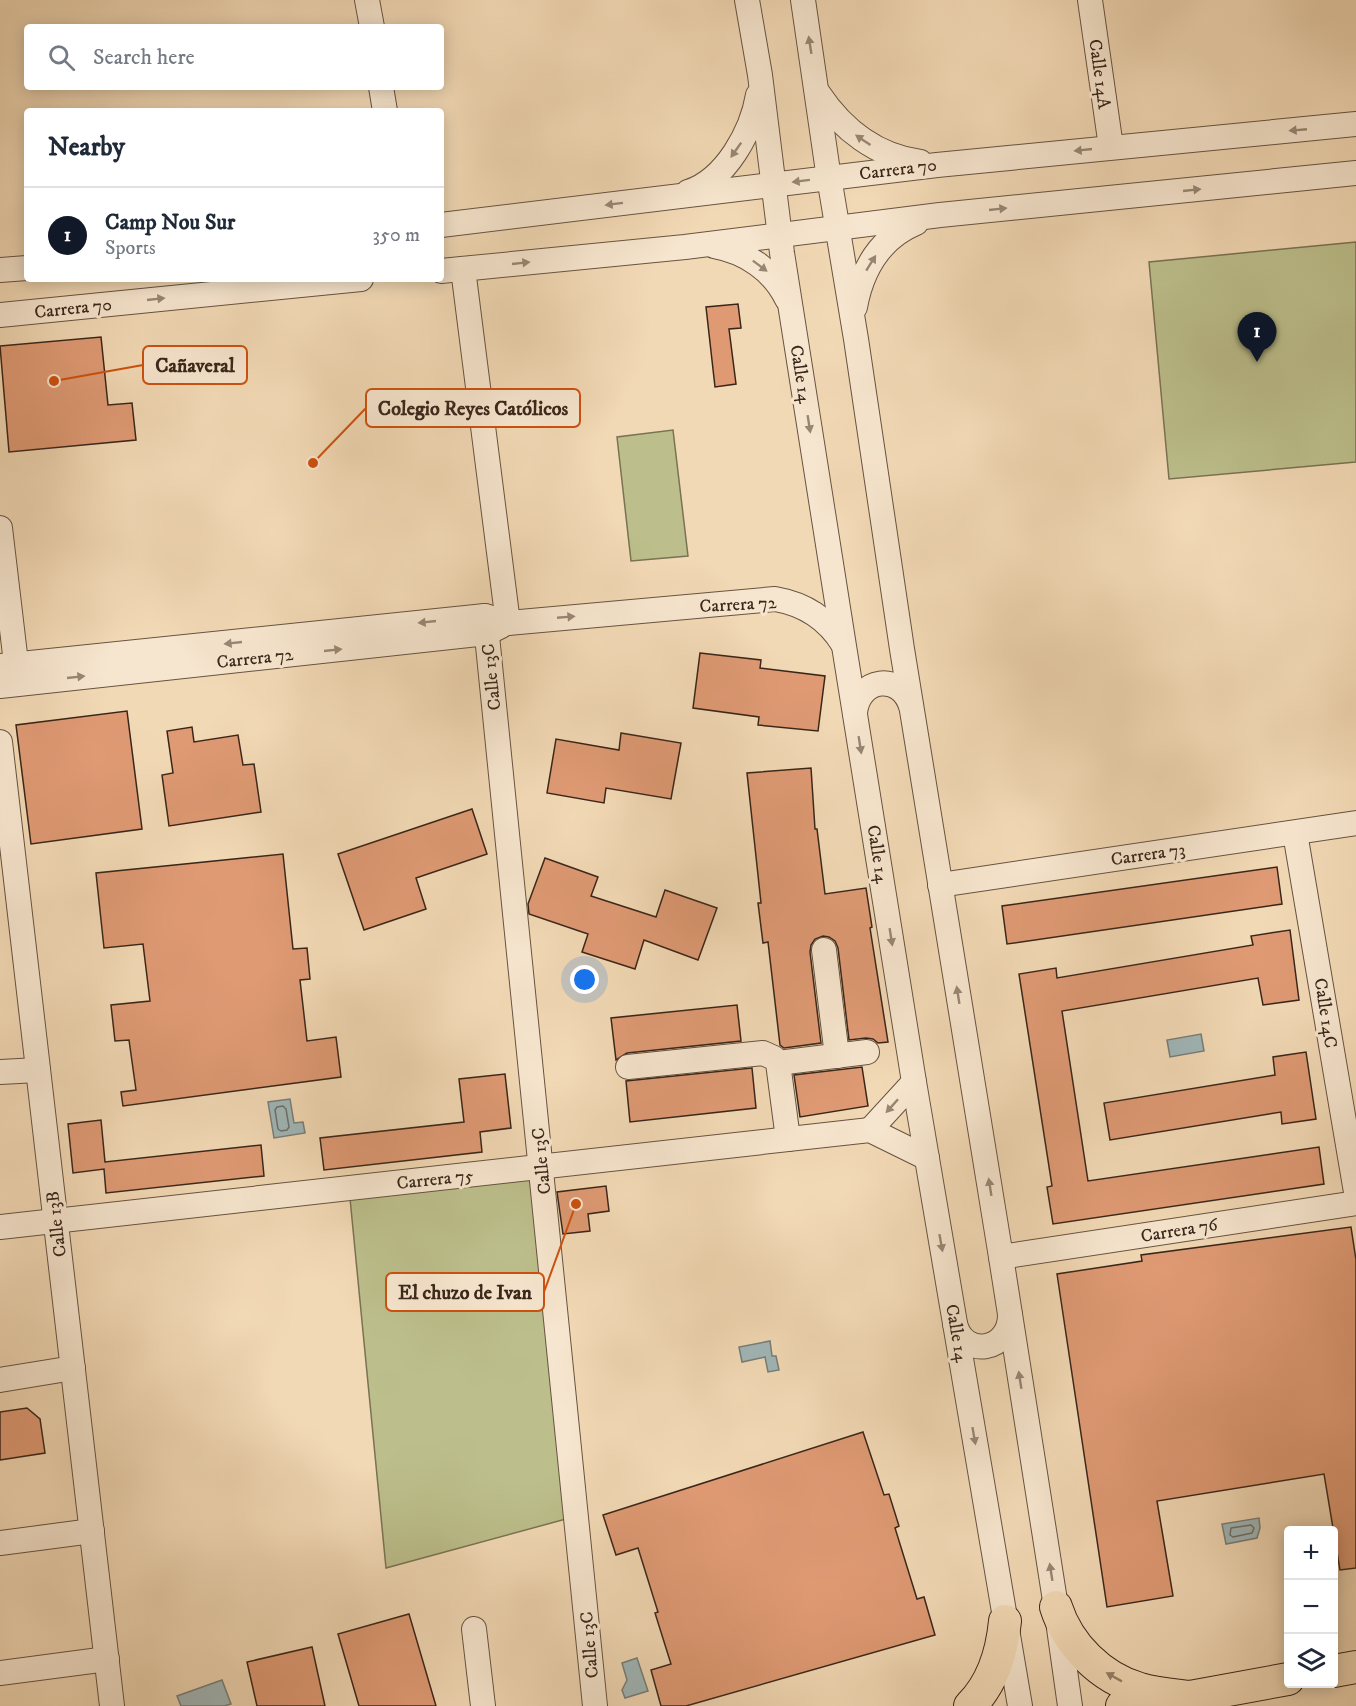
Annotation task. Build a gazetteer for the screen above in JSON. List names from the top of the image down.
{
  "streets": {
    "street": [
      "Calle 14A",
      "Carrera 70",
      "Calle 14",
      "Carrera 72",
      "Calle 13C",
      "Carrera 73",
      "Calle 14C",
      "Carrera 75",
      "Calle 13B",
      "Carrera 76"
    ]
  },
  "crossings": [
    ["Calle 14A", "Carrera 70"],
    ["Carrera 70", "Calle 14"],
    ["Calle 14", "Carrera 72"],
    ["Carrera 72", "Calle 13C"],
    ["Calle 13C", "Carrera 75"],
    ["Carrera 73", "Calle 14C"],
    ["Carrera 75", "Calle 13B"]
  ],
  "one_way": ["Carrera 72"],
  "places": ["Cañaveral", "Colegio Reyes Católicos", "El chuzo de Ivan"],
  "page": {
    "search": "Search here",
    "heading": "Nearby",
    "list": [
      {
        "mark": "1",
        "name": "Camp Nou Sur",
        "note": "Sports",
        "value": "350 m"
      }
    ],
    "pins": "1",
    "map_buttons": ["+", "−"]
  }
}
